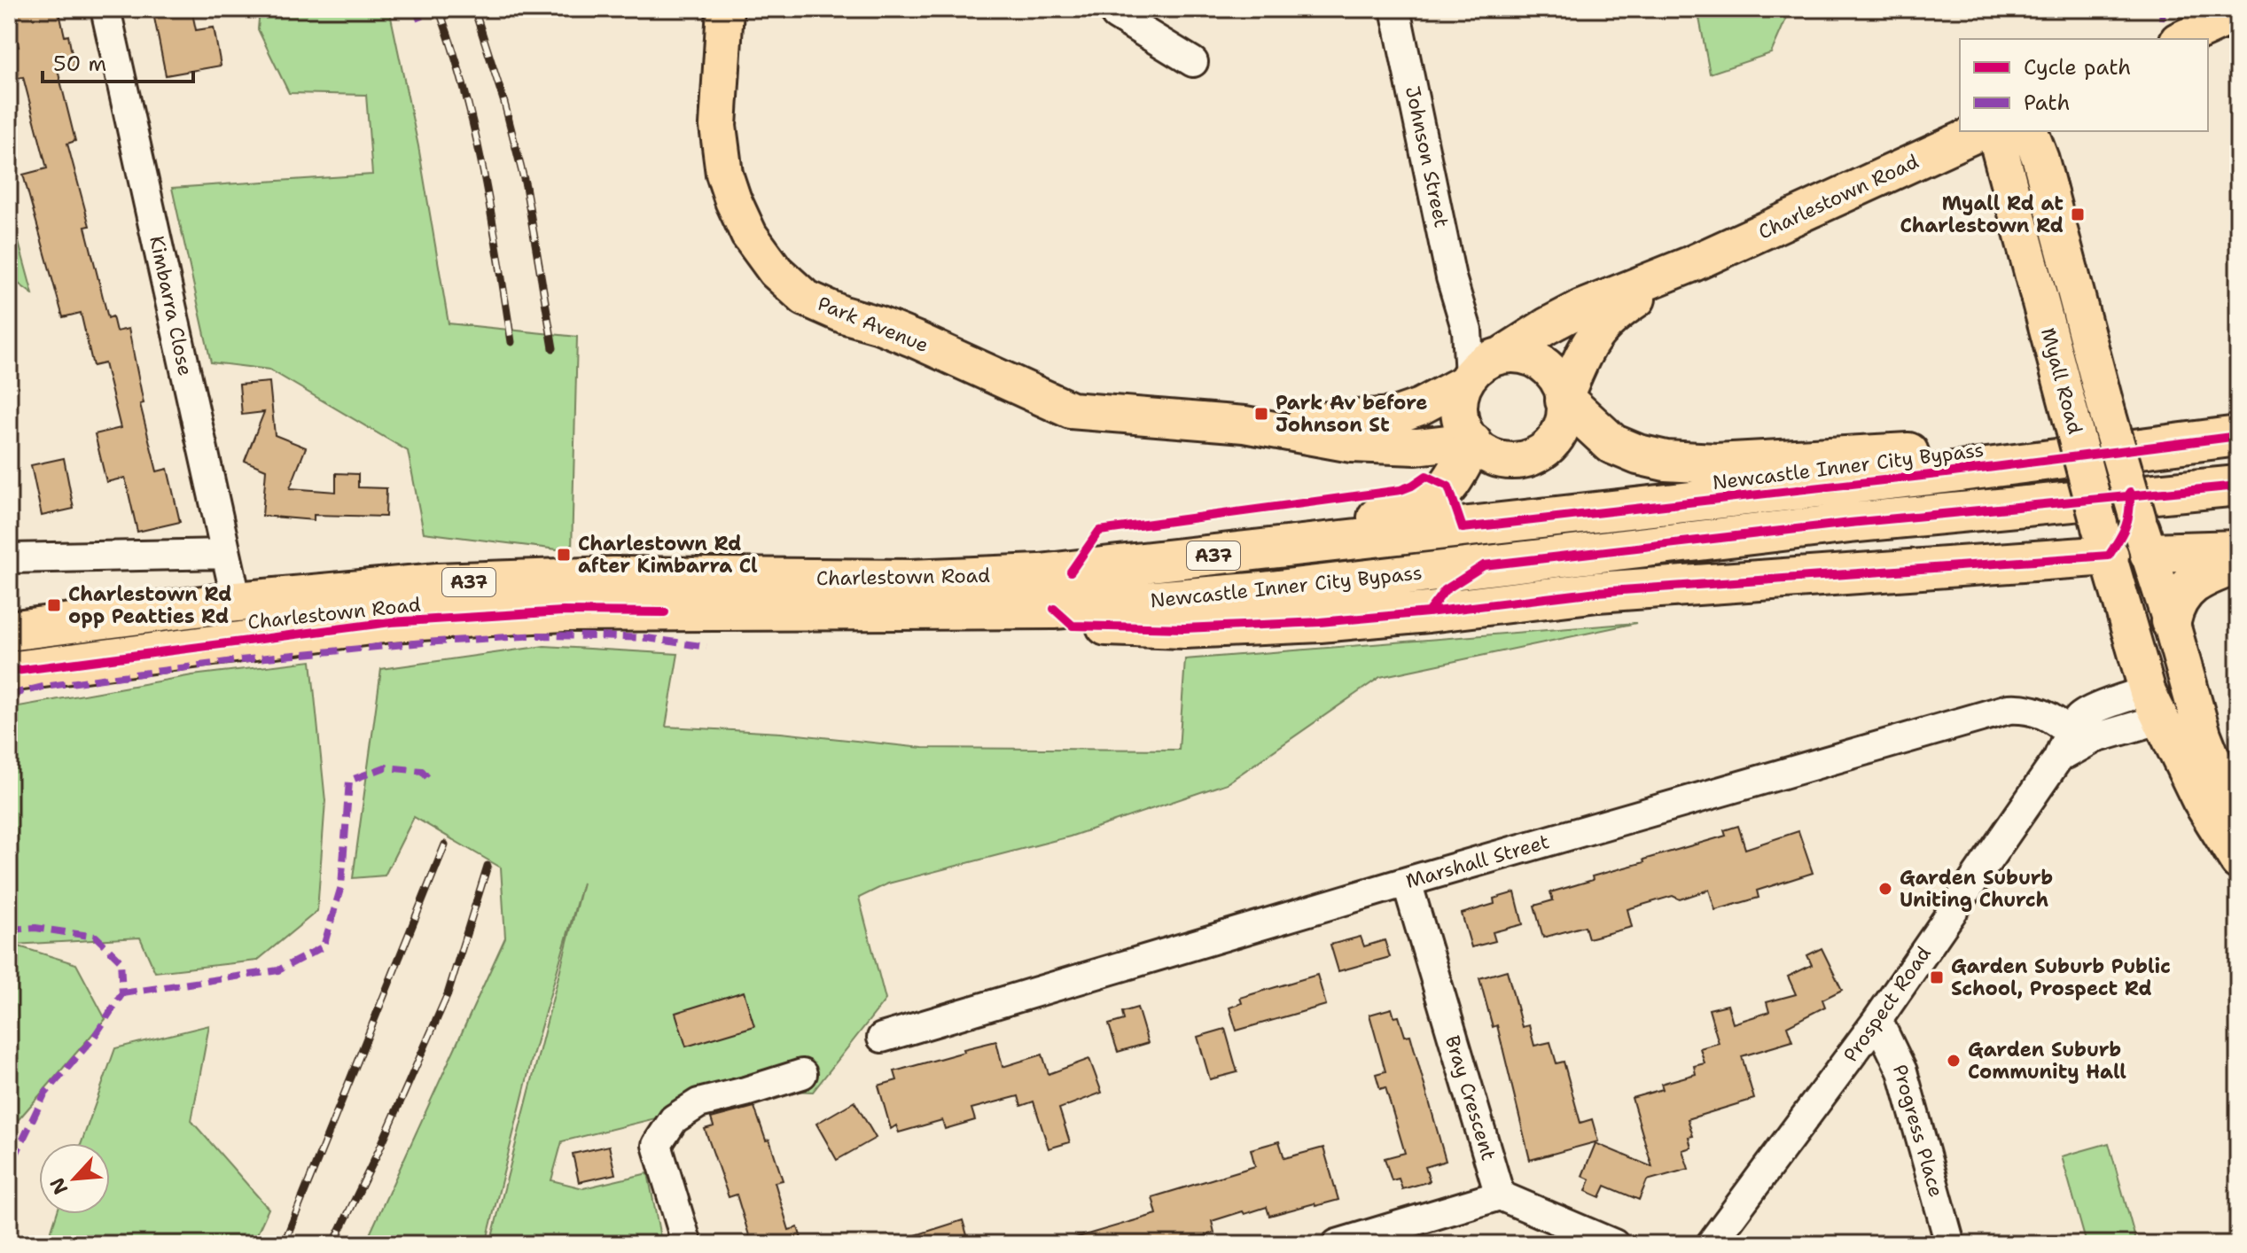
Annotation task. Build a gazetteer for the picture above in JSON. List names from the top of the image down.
{
  "streets": {
    "highway": ["Charlestown Road", "Newcastle Inner City Bypass", "A37"],
    "main road": ["Park Avenue", "Myall Road"],
    "street": [
      "Johnson Street",
      "Kimbarra Close",
      "Marshall Street",
      "Prospect Road",
      "Bray Crescent",
      "Progress Place"
    ]
  },
  "crossings": [
    ["Johnson Street", "Charlestown Road"],
    ["Johnson Street", "Park Avenue"],
    ["Charlestown Road", "Kimbarra Close"],
    ["Charlestown Road", "Park Avenue"],
    ["Charlestown Road", "Newcastle Inner City Bypass"],
    ["Myall Road", "Prospect Road"],
    ["Marshall Street", "Prospect Road"],
    ["Marshall Street", "Bray Crescent"],
    ["Prospect Road", "Progress Place"]
  ],
  "places": {
    "transit": [
      "Myall Rd at Charlestown Rd",
      "Park Av before Johnson St",
      "Charlestown Rd after Kimbarra Cl",
      "Charlestown Rd opp Peatties Rd",
      "Garden Suburb Public School, Prospect Rd"
    ],
    "other": ["Garden Suburb Uniting Church", "Garden Suburb Community Hall"]
  },
  "legend": ["Cycle path", "Path"],
  "scale_bar": "50 m",
  "north": "bottom left"
}
